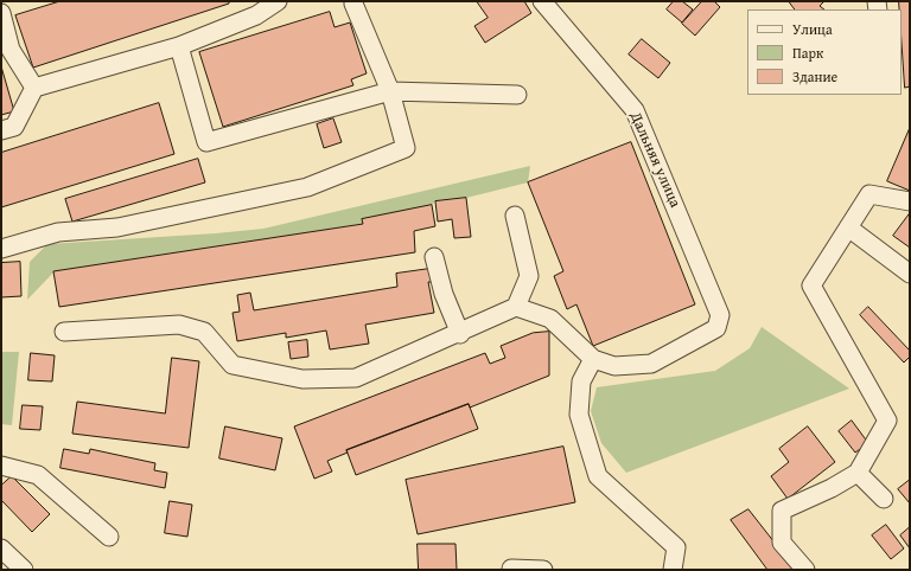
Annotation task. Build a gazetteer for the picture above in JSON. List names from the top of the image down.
{
  "streets": {
    "street": ["Дальняя улица"]
  },
  "legend": ["Улица", "Парк", "Здание"]
}
